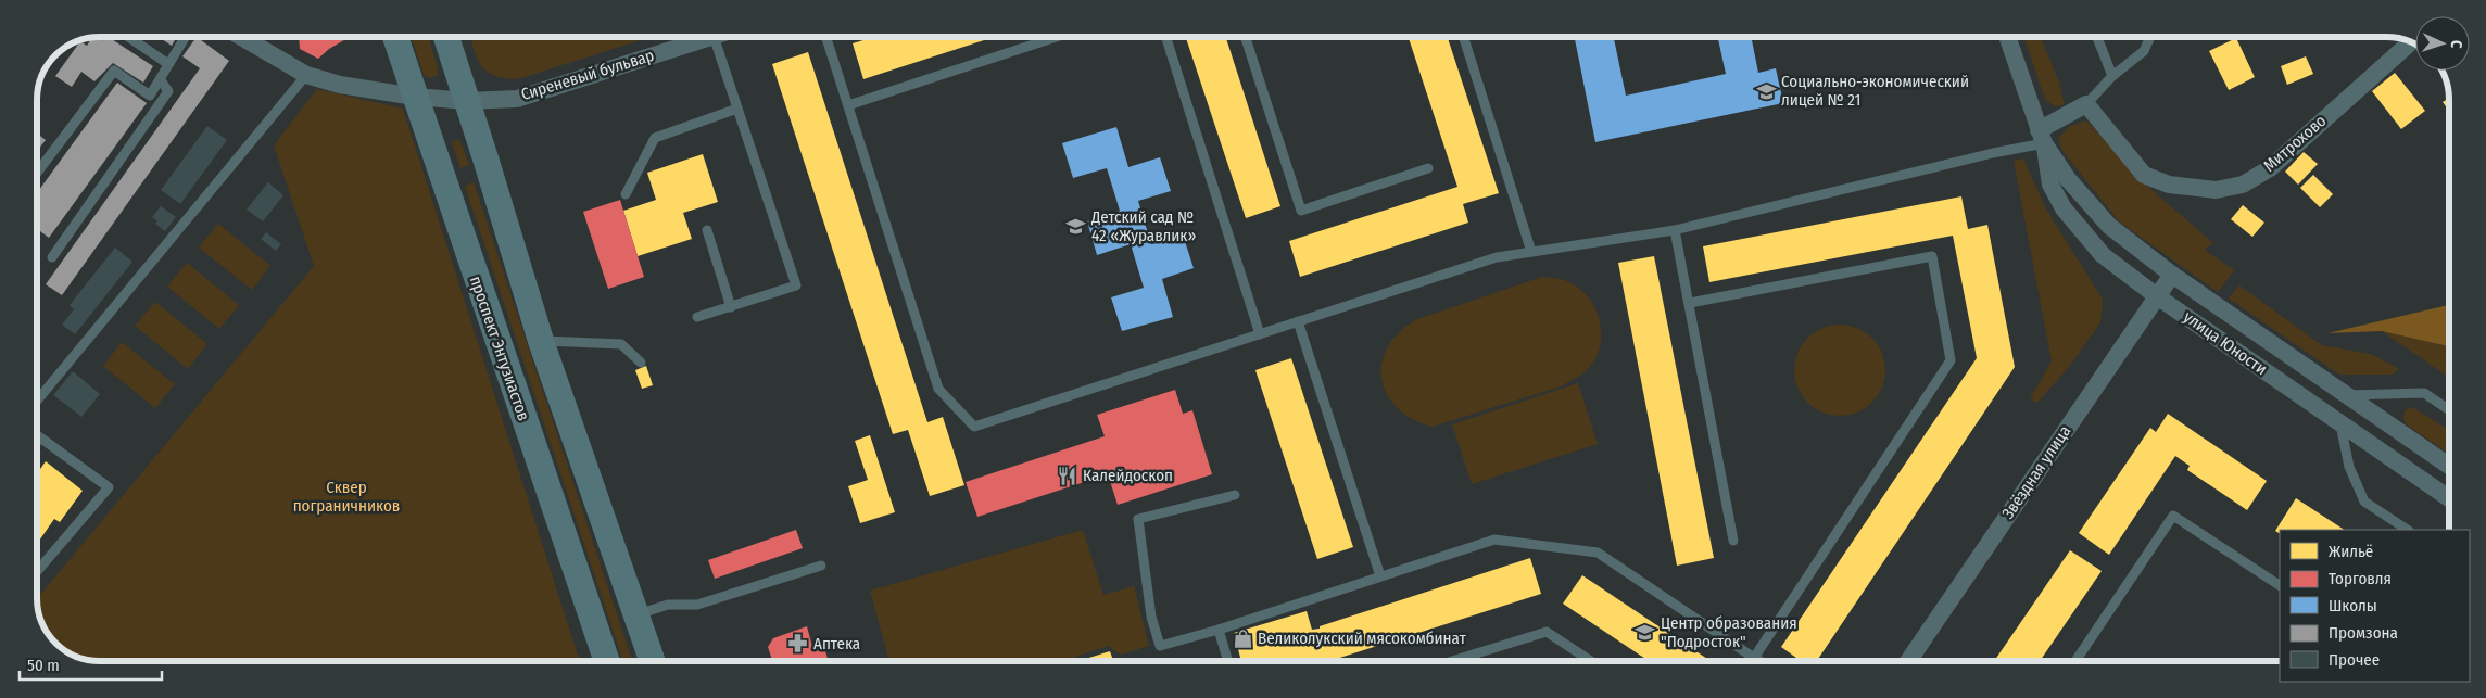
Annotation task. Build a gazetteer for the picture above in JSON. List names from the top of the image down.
{
  "streets": {
    "main road": ["проспект Энтузиастов"],
    "street": [
      "Сиреневый бульвар",
      "Митрохово",
      "улица Юности",
      "Звёздная улица"
    ]
  },
  "crossings": [
    ["Сиреневый бульвар", "проспект Энтузиастов"],
    ["улица Юности", "Звёздная улица"]
  ],
  "parks": ["Сквер пограничников"],
  "places": {
    "school or university": ["Социально-экономический лицей № 21", "Детский сад № 42 «Журавлик»", "Центр образования \"Подросток\""],
    "restaurant": ["Калейдоскоп"],
    "shop": ["Великолукский мясокомбинат"],
    "pharmacy": ["Аптека"]
  },
  "legend": [
    "Жильё",
    "Торговля",
    "Школы",
    "Промзона",
    "Прочее"
  ],
  "scale_bar": "50 m",
  "north": "right"
}
